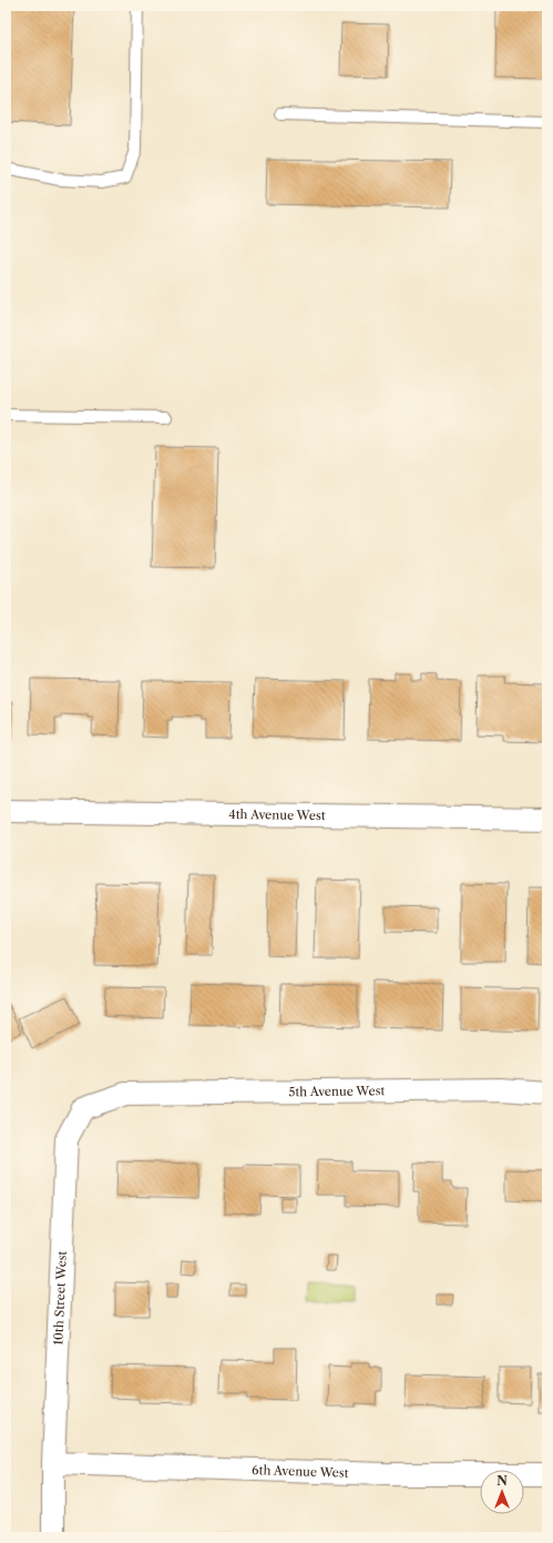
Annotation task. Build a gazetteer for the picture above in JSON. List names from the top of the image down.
{
  "streets": {
    "street": [
      "4th Avenue West",
      "5th Avenue West",
      "10th Street West",
      "6th Avenue West"
    ]
  },
  "crossings": [
    ["5th Avenue West", "10th Street West"],
    ["10th Street West", "6th Avenue West"]
  ],
  "north": "top"
}
